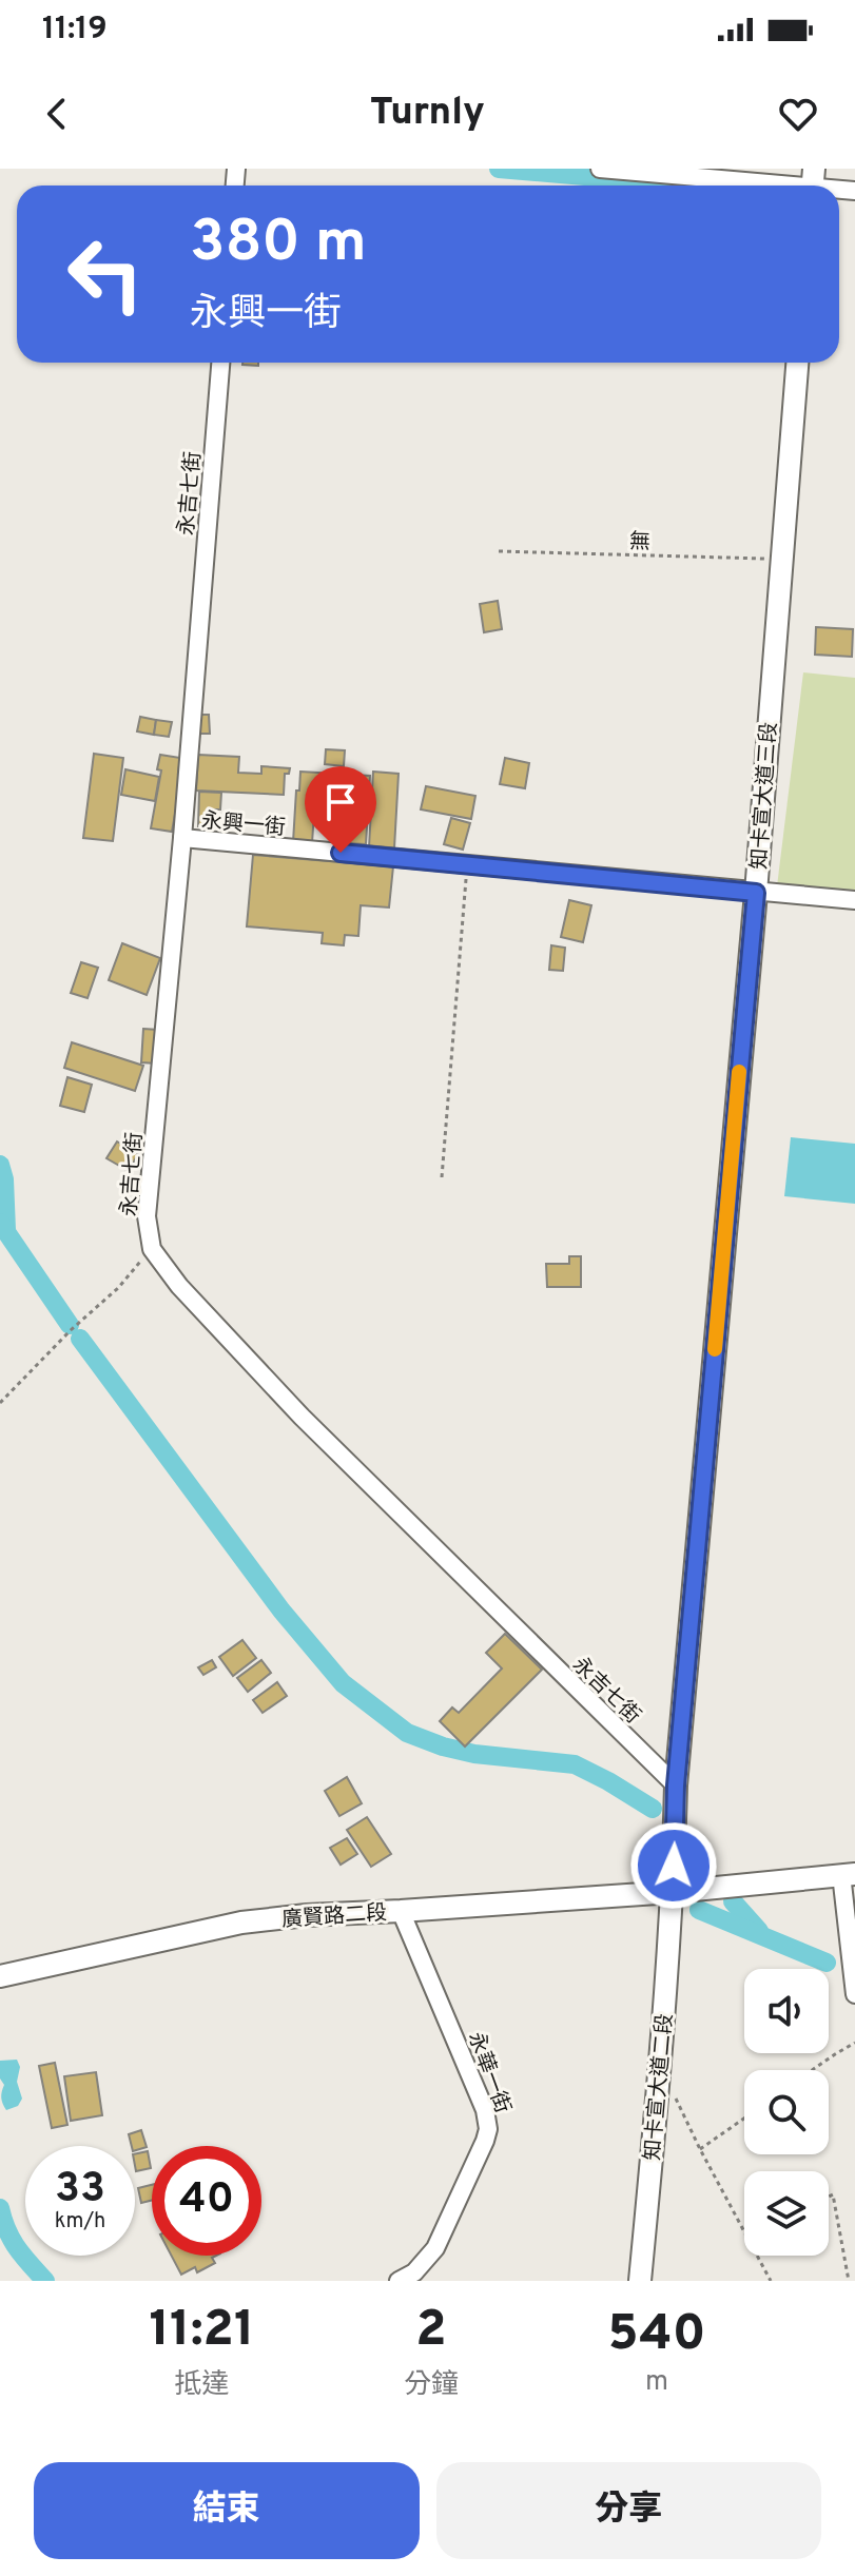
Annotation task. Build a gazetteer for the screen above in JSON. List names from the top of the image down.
{
  "streets": {
    "street": [
      "永吉七街",
      "知卡宣大道三段",
      "永興一街",
      "廣賢路二段",
      "永華一街",
      "知卡宣大道二段"
    ],
    "path": ["無"]
  },
  "crossings": [
    ["永吉七街", "知卡宣大道三段"],
    ["永吉七街", "永興一街"],
    ["無", "知卡宣大道三段"],
    ["知卡宣大道三段", "永興一街"],
    ["知卡宣大道三段", "廣賢路二段"],
    ["知卡宣大道三段", "知卡宣大道二段"],
    ["廣賢路二段", "永華一街"],
    ["廣賢路二段", "知卡宣大道二段"]
  ],
  "page": {
    "status": "11:19",
    "header": "Turnly",
    "turn": ["380 m", "永興一街"],
    "speed": "33 km/h",
    "limit": "40",
    "eta": [
      "11:21",
      "抵達",
      "2",
      "分鐘",
      "540",
      "m"
    ],
    "buttons": ["結束", "分享"]
  }
}
